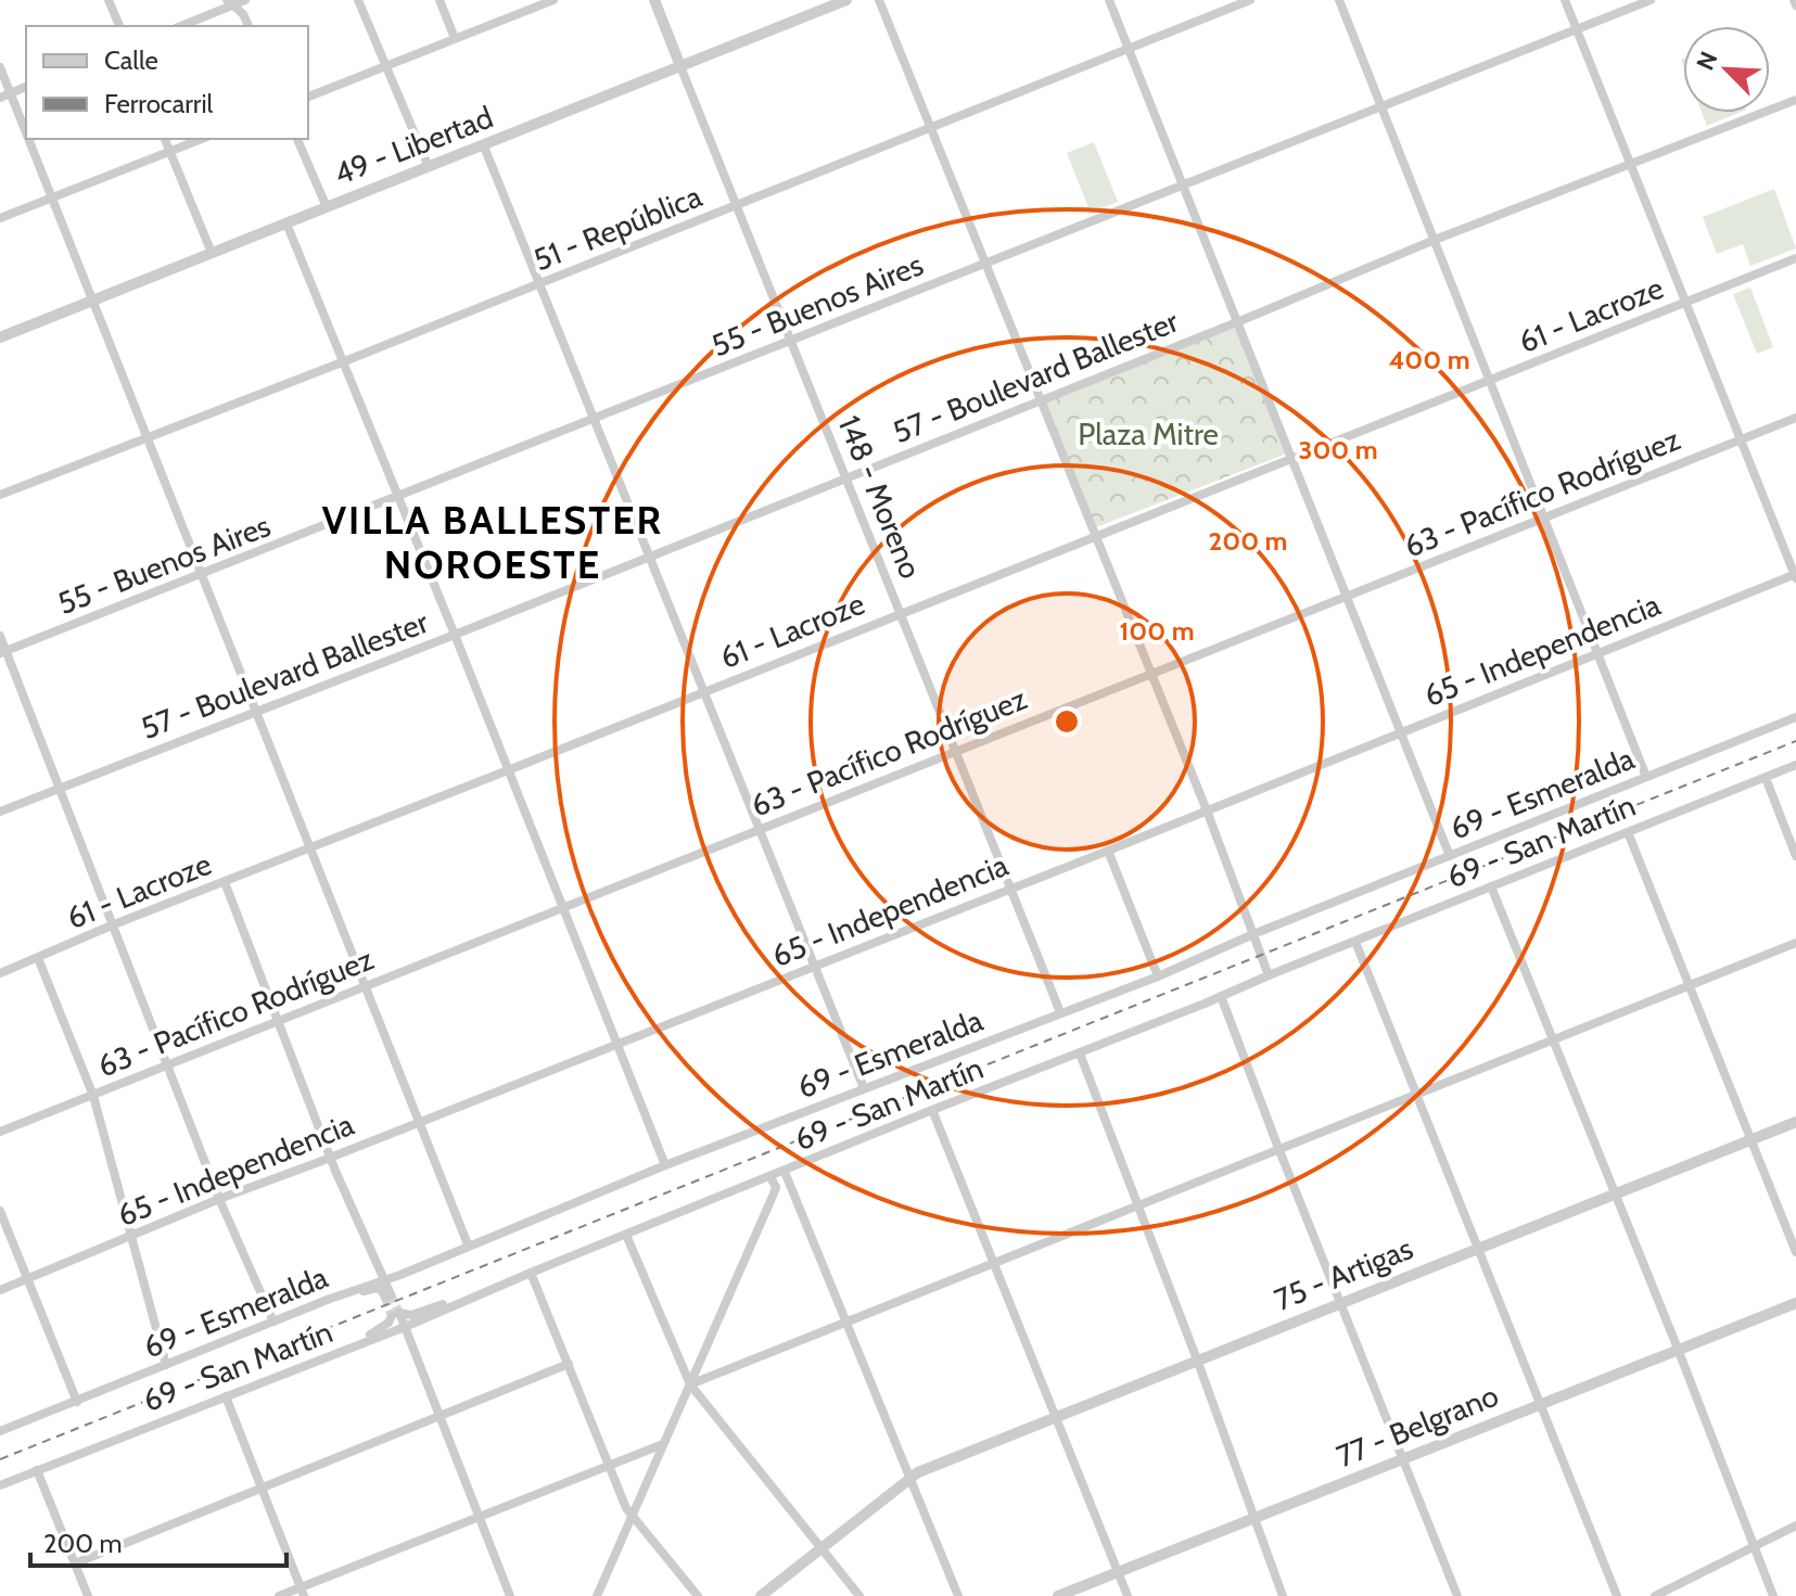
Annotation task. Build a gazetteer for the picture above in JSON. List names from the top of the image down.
{
  "streets": {
    "street": [
      "49 - Libertad",
      "51 - República",
      "55 - Buenos Aires",
      "61 - Lacroze",
      "57 - Boulevard Ballester",
      "63 - Pacífico Rodríguez",
      "148 - Moreno",
      "65 - Independencia",
      "69 - Esmeralda",
      "69 - San Martín",
      "75 - Artigas",
      "77 - Belgrano"
    ]
  },
  "crossings": [
    ["49 - Libertad", "148 - Moreno"],
    ["51 - República", "148 - Moreno"],
    ["55 - Buenos Aires", "148 - Moreno"],
    ["61 - Lacroze", "148 - Moreno"],
    ["57 - Boulevard Ballester", "148 - Moreno"],
    ["63 - Pacífico Rodríguez", "148 - Moreno"],
    ["148 - Moreno", "65 - Independencia"],
    ["148 - Moreno", "69 - Esmeralda"]
  ],
  "districts": ["VILLA BALLESTER NOROESTE"],
  "parks": ["Plaza Mitre"],
  "legend": ["Calle", "Ferrocarril"],
  "scale_bar": "200 m",
  "north": "top left",
  "rings": [
    "400 m",
    "300 m",
    "200 m",
    "100 m"
  ]
}
